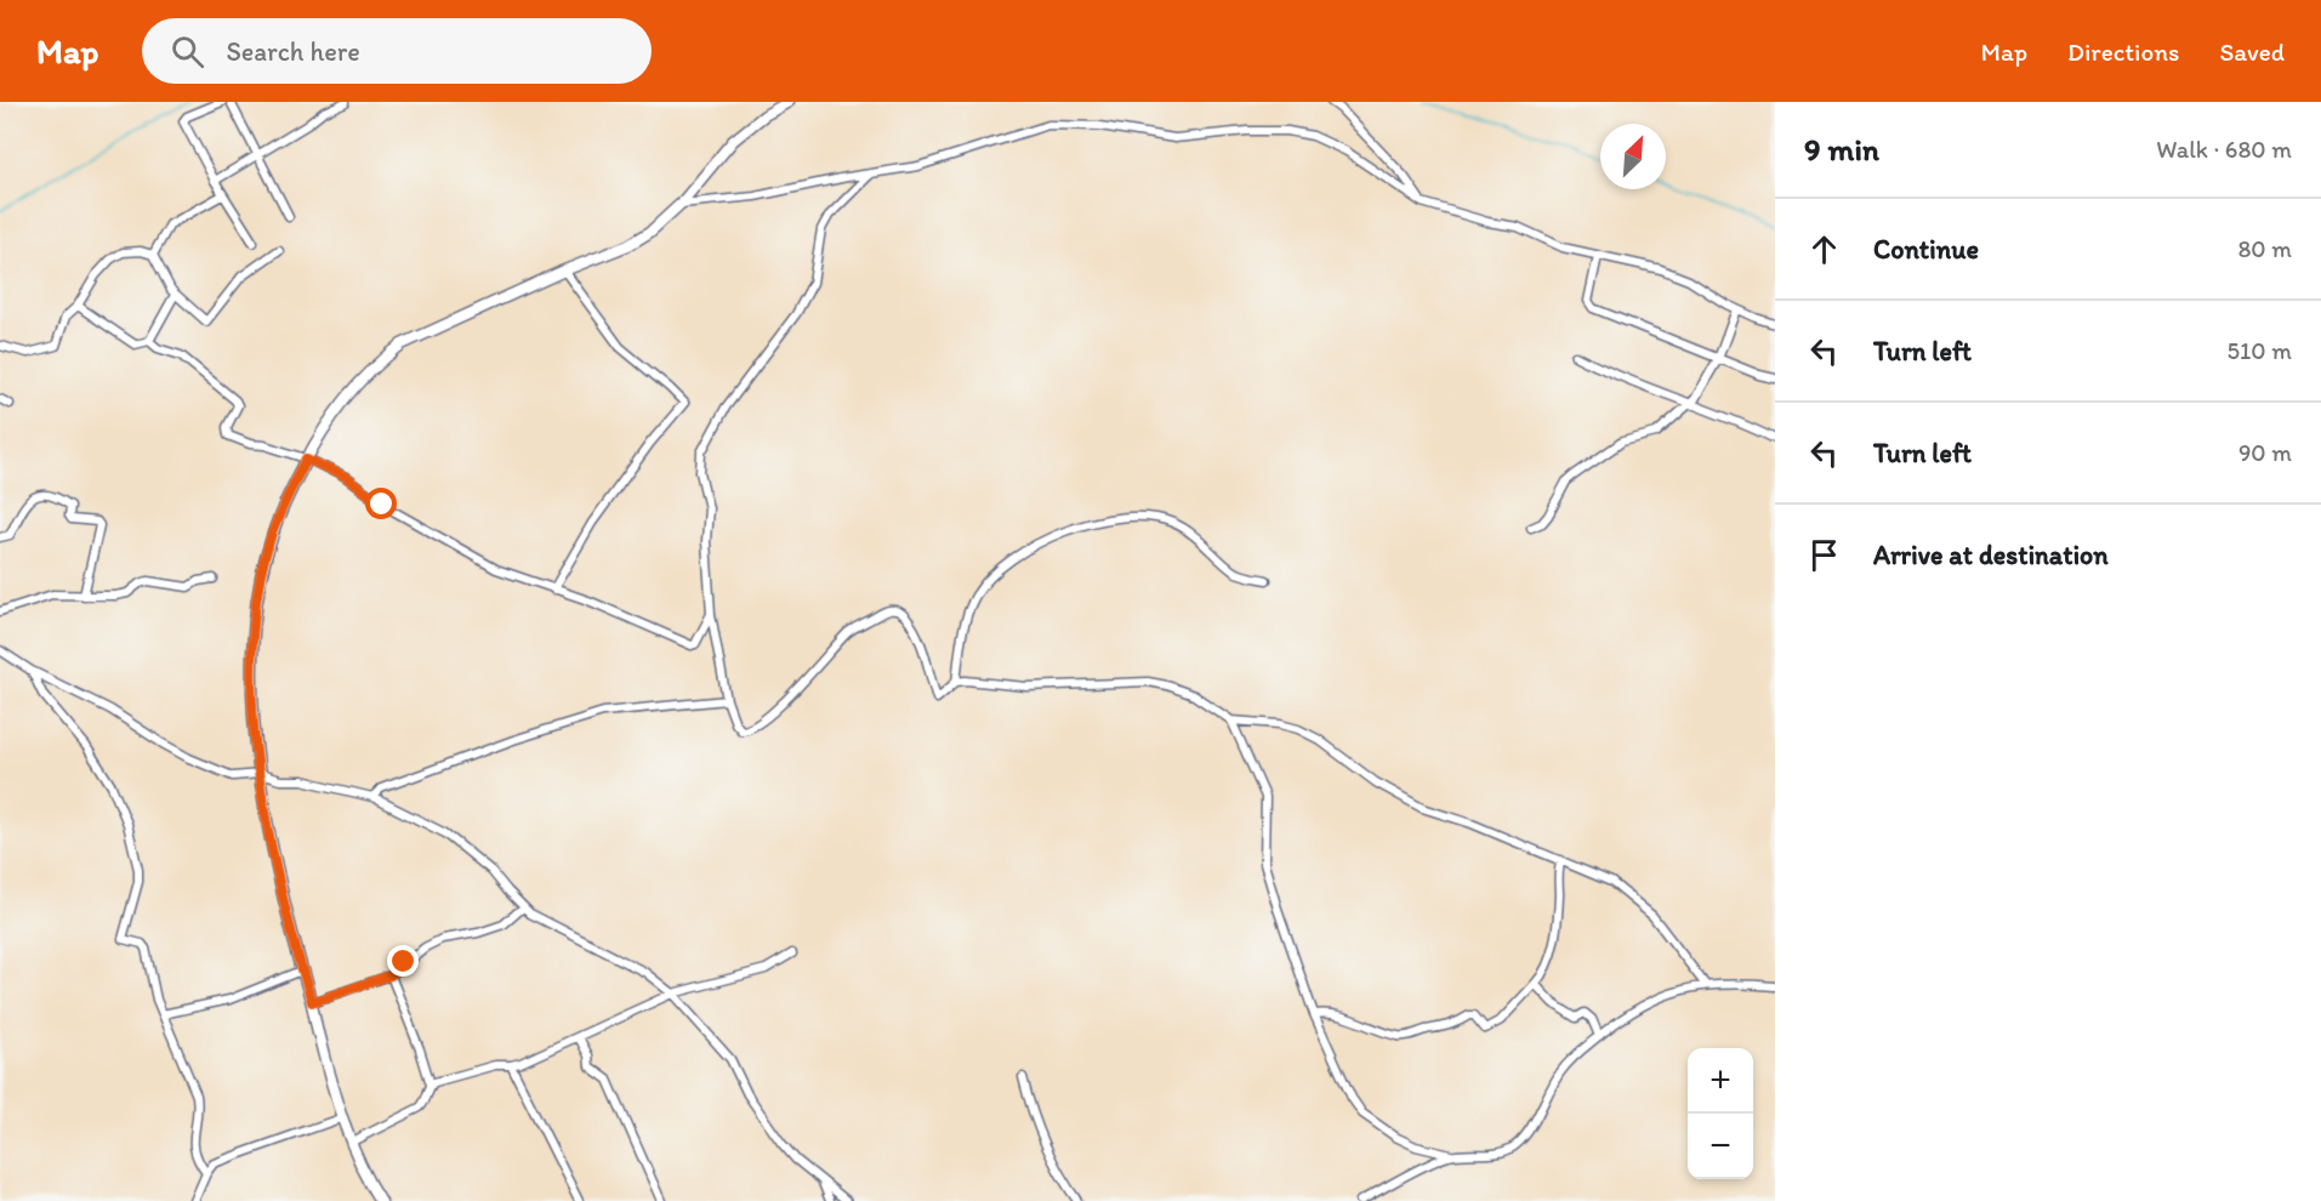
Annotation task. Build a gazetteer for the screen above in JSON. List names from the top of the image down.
{
  "north": "top right",
  "page": {
    "header": "Map",
    "search": "Search here",
    "nav": ["Map", "Directions", "Saved"],
    "heading": ["9 min", "Walk · 680 m"],
    "list": [
      ["Continue", "80 m"],
      ["Turn left", "510 m"],
      ["Turn left", "90 m"],
      "Arrive at destination"
    ],
    "map_buttons": ["+", "−"]
  }
}
